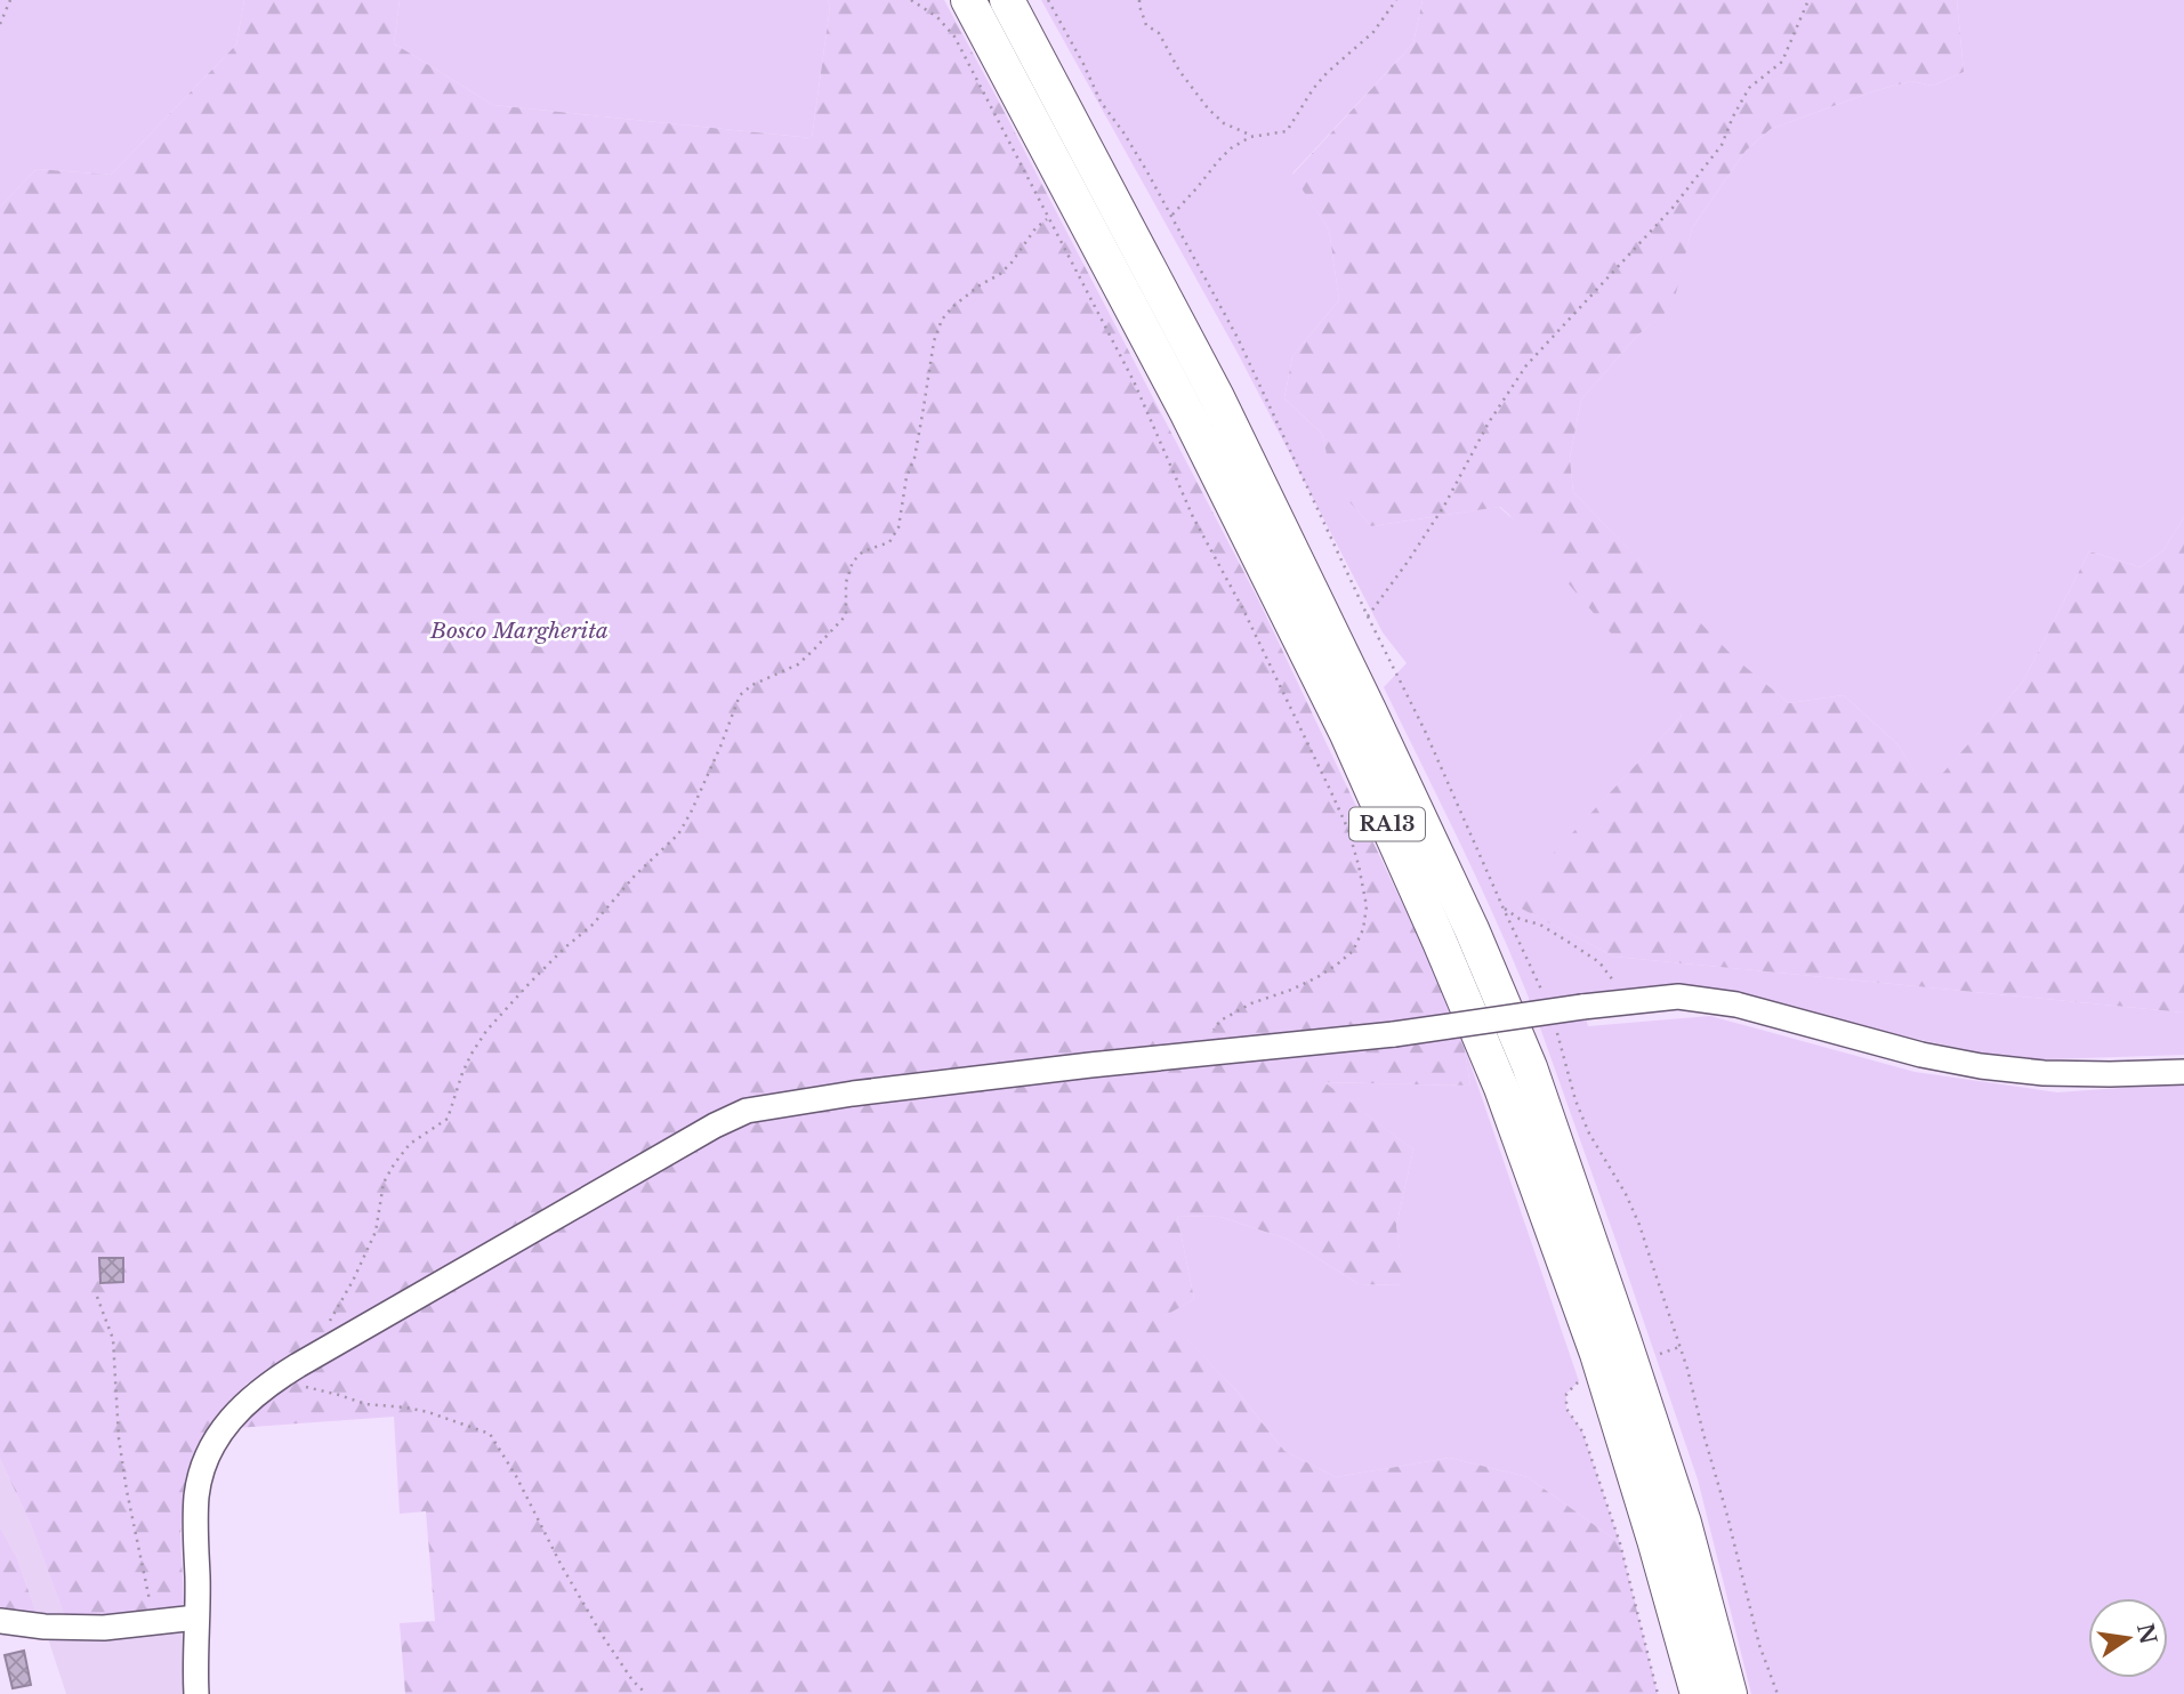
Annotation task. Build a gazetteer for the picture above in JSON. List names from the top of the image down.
{
  "streets": {
    "highway": ["RA13"]
  },
  "parks": ["Bosco Margherita"],
  "north": "right"
}
